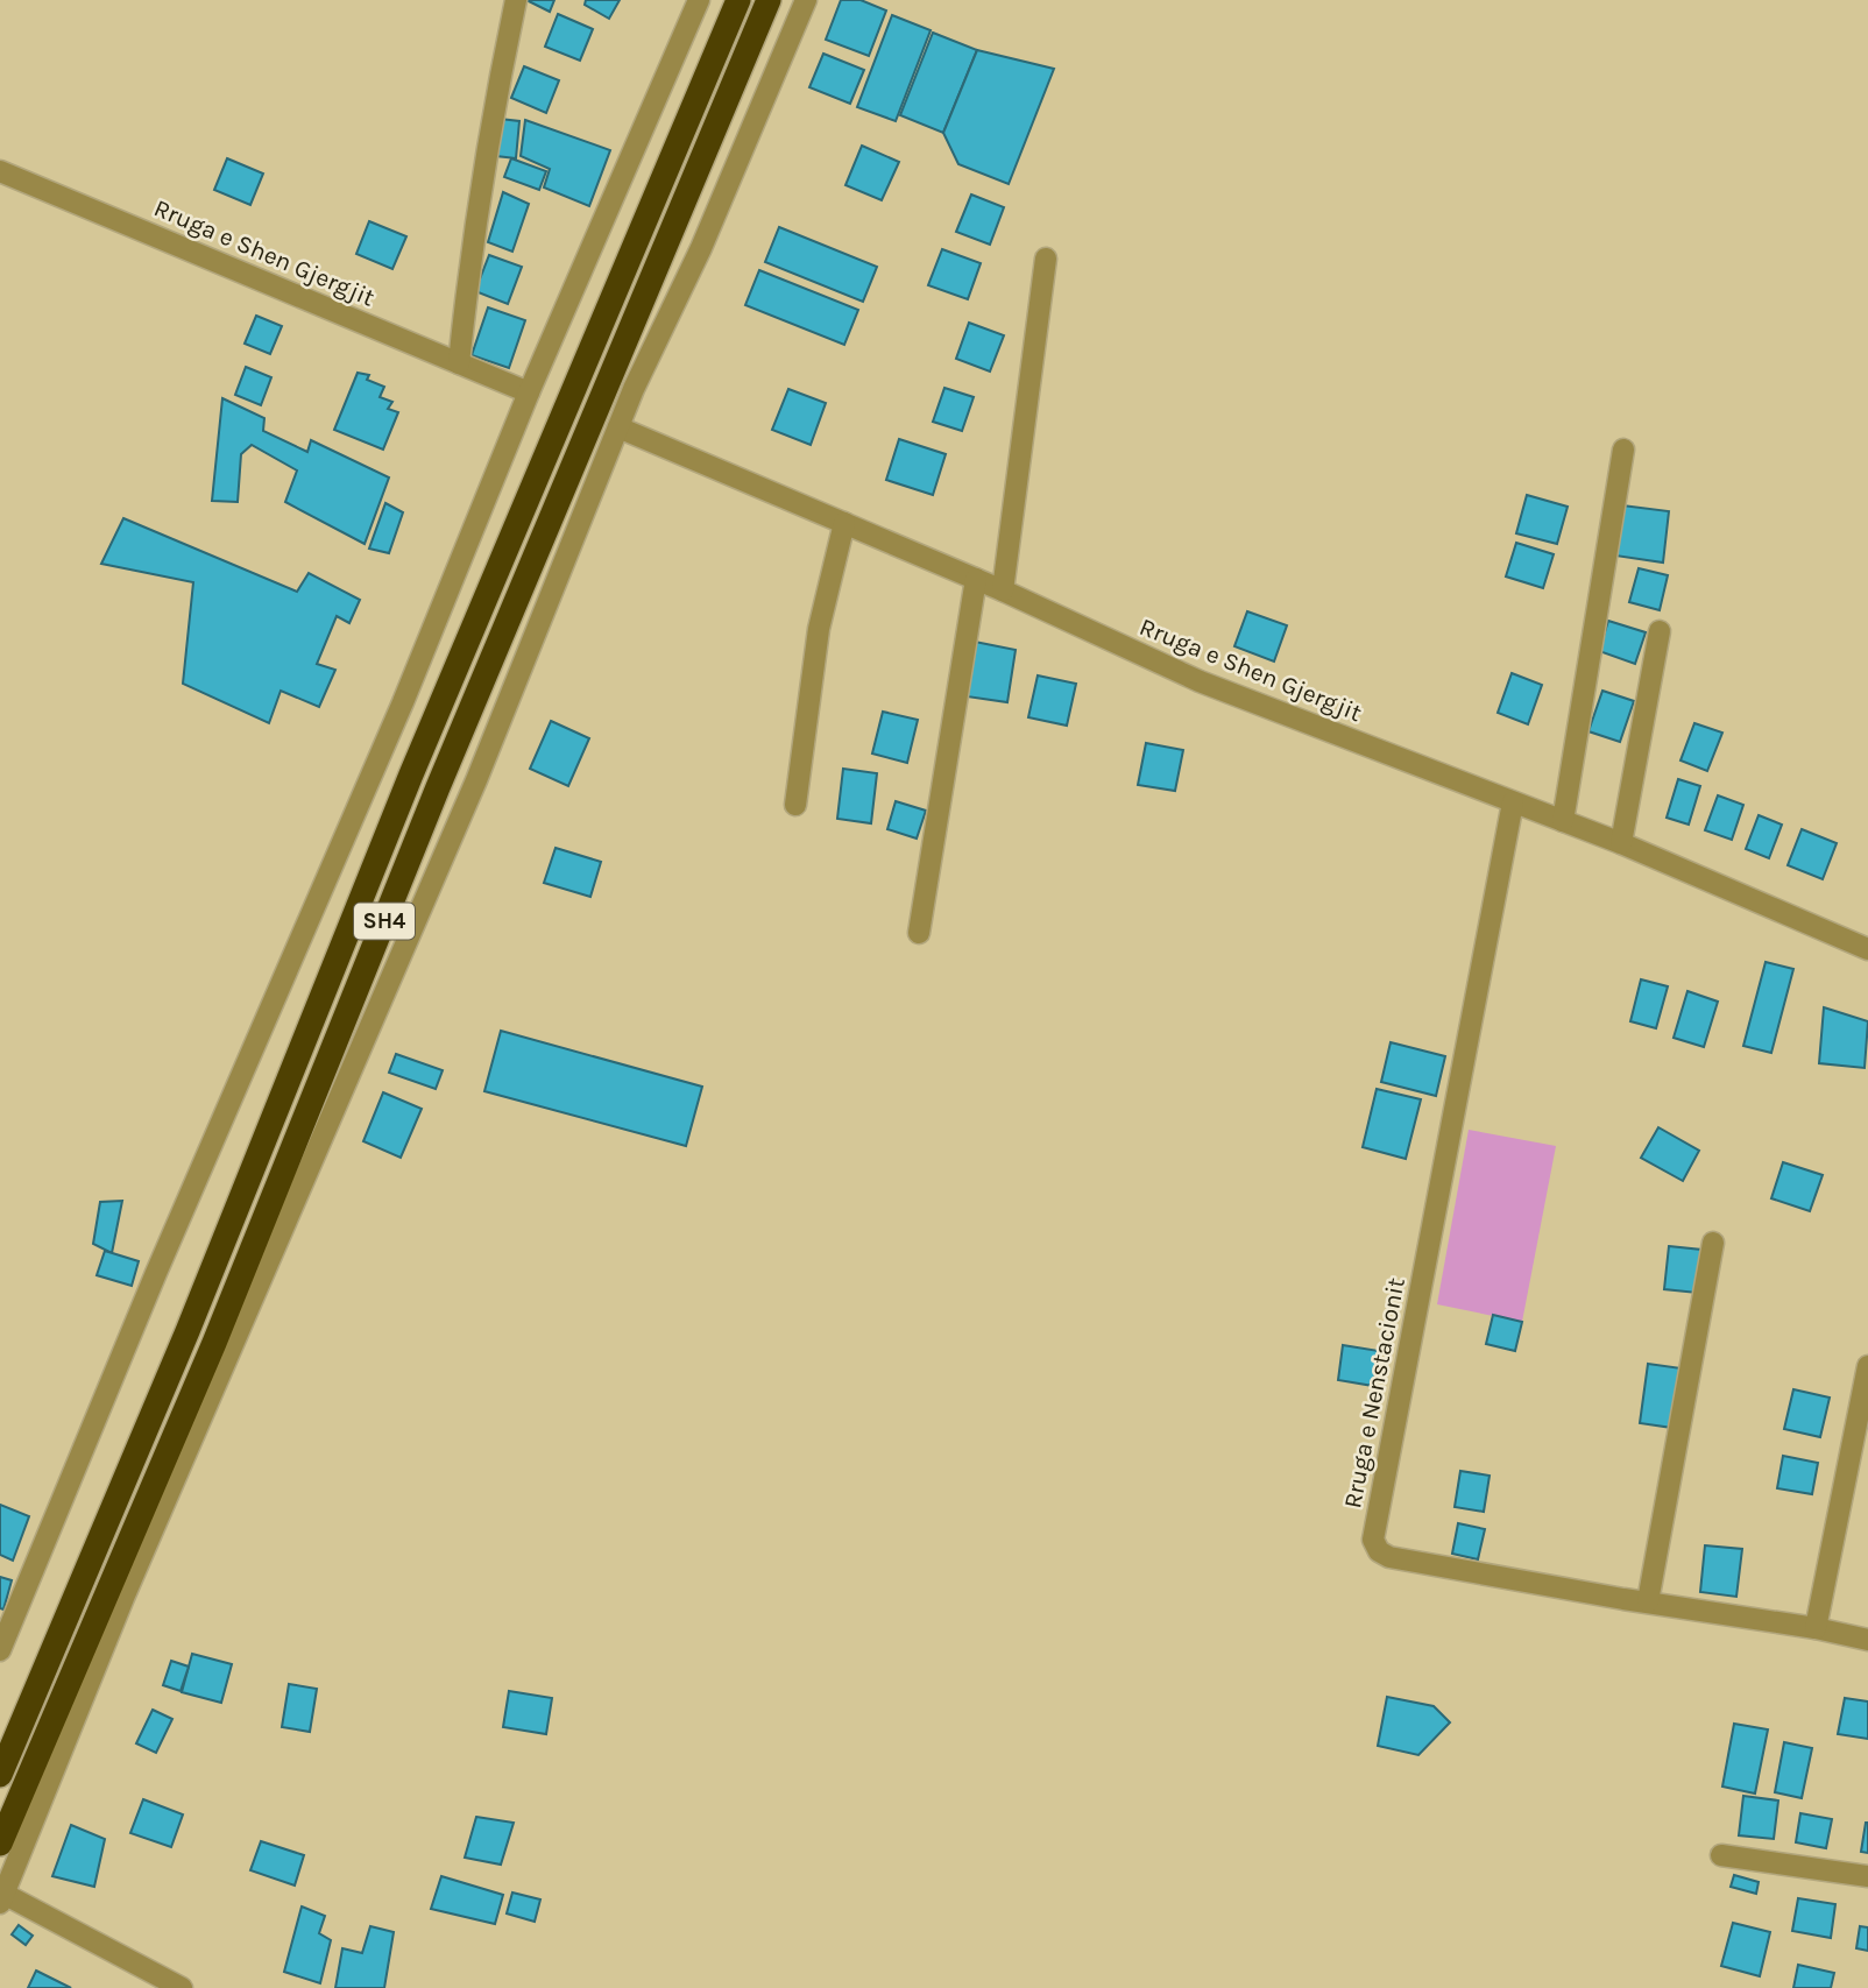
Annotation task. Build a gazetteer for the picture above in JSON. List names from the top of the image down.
{
  "streets": {
    "highway": ["SH4"],
    "street": ["Rruga e Shen Gjergjit", "Rruga e Nenstacionit"]
  },
  "crossings": [
    ["Rruga e Shen Gjergjit", "Rruga e Nenstacionit"]
  ]
}
